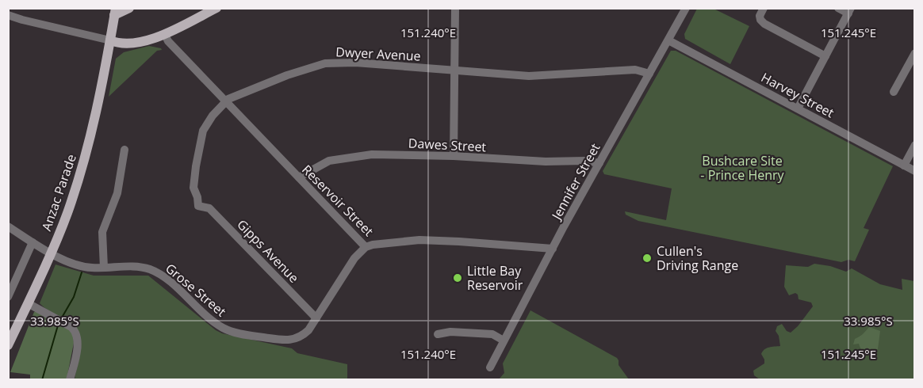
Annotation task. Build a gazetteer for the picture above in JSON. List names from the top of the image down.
{
  "streets": {
    "main road": ["Anzac Parade"],
    "street": [
      "Dwyer Avenue",
      "Harvey Street",
      "Dawes Street",
      "Jennifer Street",
      "Reservoir Street",
      "Gipps Avenue",
      "Grose Street"
    ]
  },
  "crossings": [
    ["Dwyer Avenue", "Jennifer Street"],
    ["Dwyer Avenue", "Reservoir Street"],
    ["Dwyer Avenue", "Gipps Avenue"],
    ["Harvey Street", "Jennifer Street"],
    ["Dawes Street", "Jennifer Street"],
    ["Dawes Street", "Reservoir Street"],
    ["Jennifer Street", "Reservoir Street"],
    ["Anzac Parade", "Grose Street"],
    ["Reservoir Street", "Grose Street"],
    ["Gipps Avenue", "Grose Street"]
  ],
  "parks": ["Bushcare Site - Prince Henry"],
  "places": ["Cullen's Driving Range", "Little Bay Reservoir"],
  "coordinates": ["151.240°E", "151.245°E", "33.985°S"]
}
